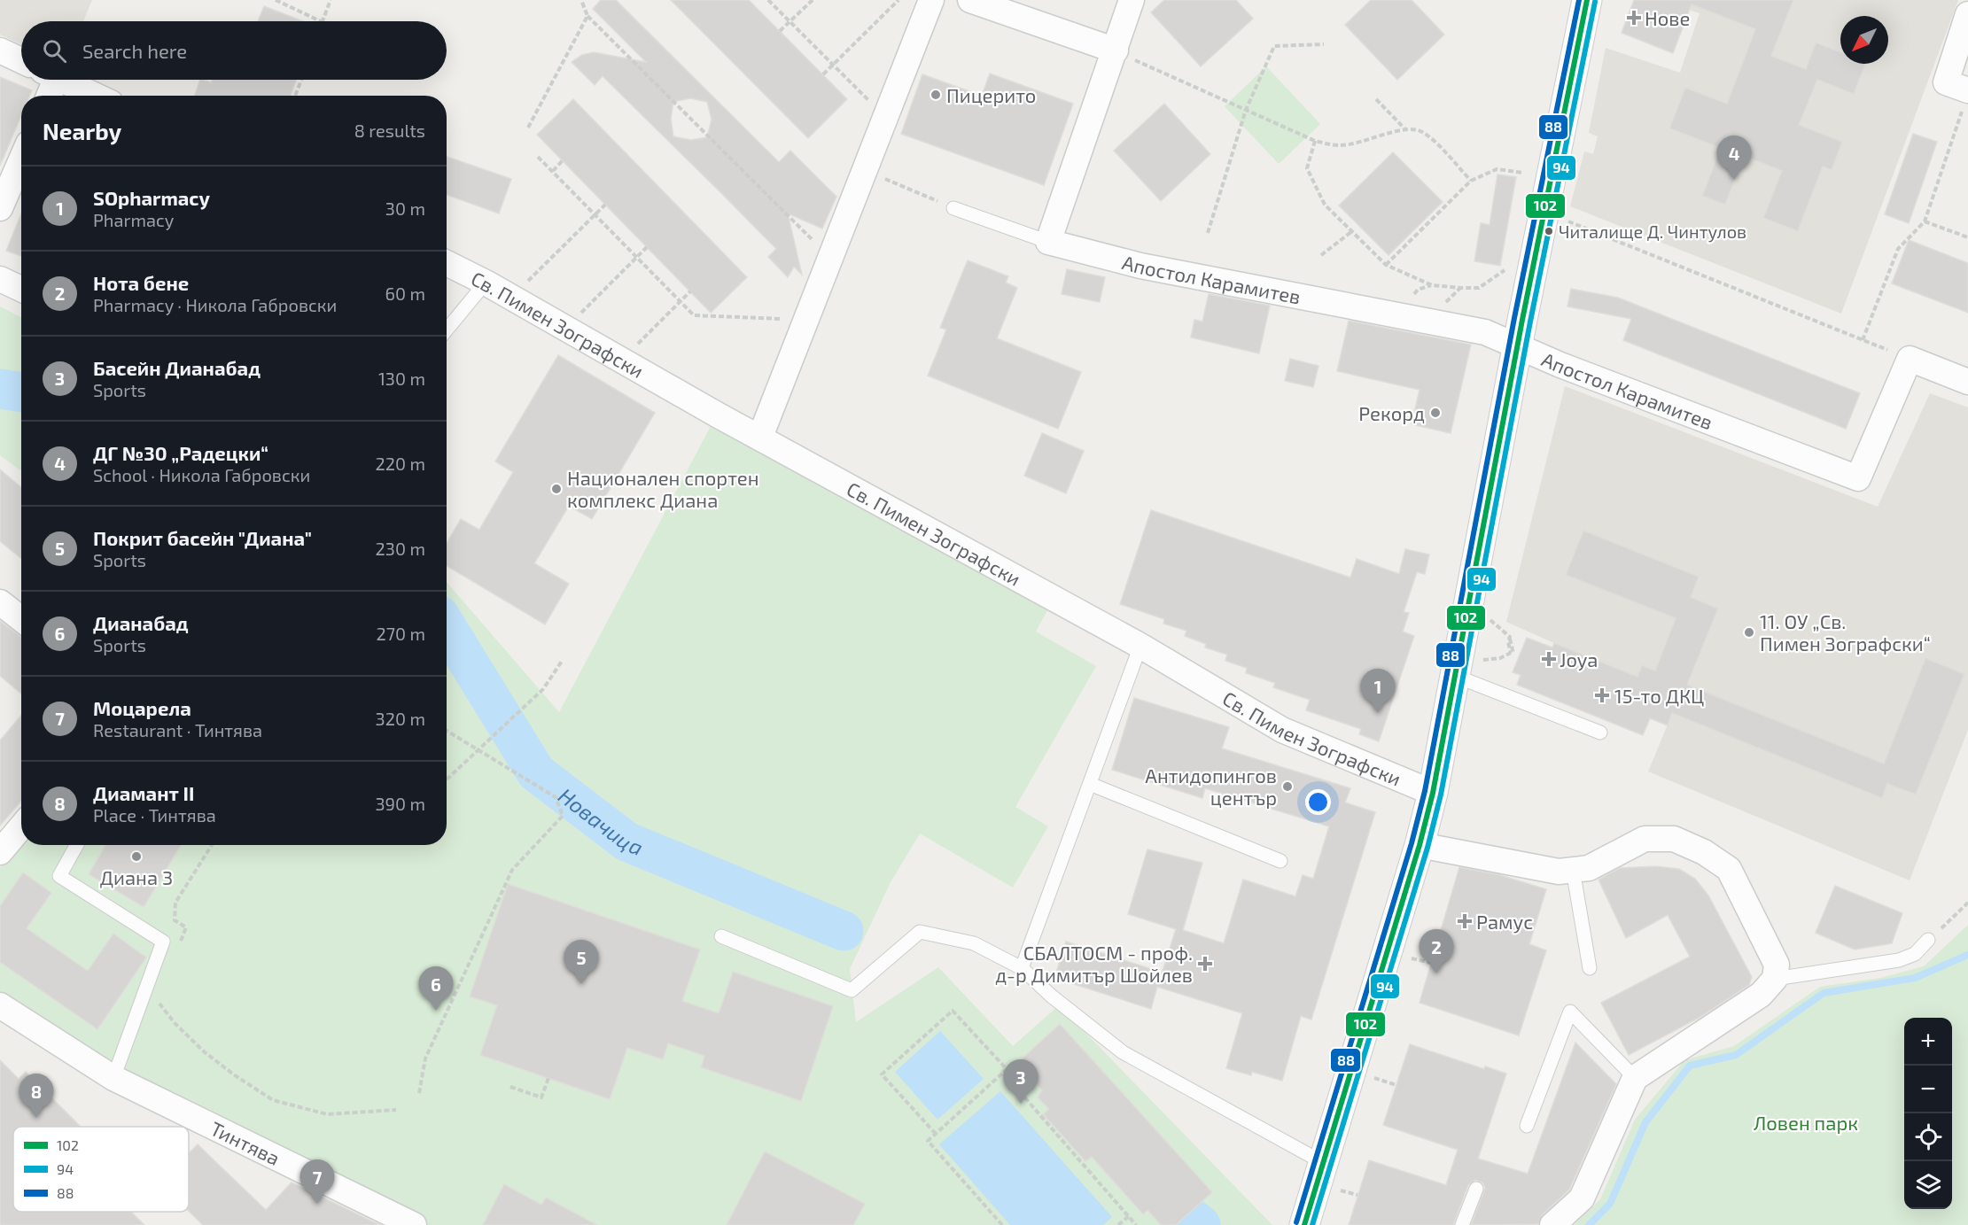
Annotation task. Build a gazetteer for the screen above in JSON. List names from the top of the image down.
{
  "streets": {
    "street": ["Апостол Карамитев", "Св. Пимен Зографски", "Тинтява"]
  },
  "water": ["Новачица"],
  "parks": ["Ловен парк"],
  "places": {
    "health": [
      "Нове",
      "Joya",
      "15-то ДКЦ",
      "Рамус",
      "СБАЛТОСМ - проф. д-р Димитър Шойлев"
    ],
    "other": [
      "Пицерито",
      "Читалище Д. Чинтулов",
      "Рекорд",
      "Национален спортен комплекс Диана",
      "11. ОУ „Св. Пимен Зографски“",
      "Антидопингов център",
      "Диана 3"
    ]
  },
  "lines": ["transit line 102", "transit line 88", "transit line 94"],
  "legend": ["102", "94", "88"],
  "north": "bottom left",
  "page": {
    "search": "Search here",
    "heading": ["Nearby", "8 results"],
    "pins": [
      "4",
      "1",
      "2",
      "5",
      "6",
      "3",
      "8",
      "7"
    ],
    "list": [
      {
        "mark": "1",
        "name": "SOpharmacy",
        "note": "Pharmacy",
        "value": "30 m"
      },
      {
        "mark": "2",
        "name": "Нота бене",
        "note": "Pharmacy · Никола Габровски",
        "value": "60 m"
      },
      {
        "mark": "3",
        "name": "Басейн Дианабад",
        "note": "Sports",
        "value": "130 m"
      },
      {
        "mark": "4",
        "name": "ДГ №30 „Радецки“",
        "note": "School · Никола Габровски",
        "value": "220 m"
      },
      {
        "mark": "5",
        "name": "Покрит басейн \"Диана\"",
        "note": "Sports",
        "value": "230 m"
      },
      {
        "mark": "6",
        "name": "Дианабад",
        "note": "Sports",
        "value": "270 m"
      },
      {
        "mark": "7",
        "name": "Моцарела",
        "note": "Restaurant · Тинтява",
        "value": "320 m"
      },
      {
        "mark": "8",
        "name": "Диамант II",
        "note": "Place · Тинтява",
        "value": "390 m"
      }
    ],
    "map_buttons": ["+", "−"]
  }
}
